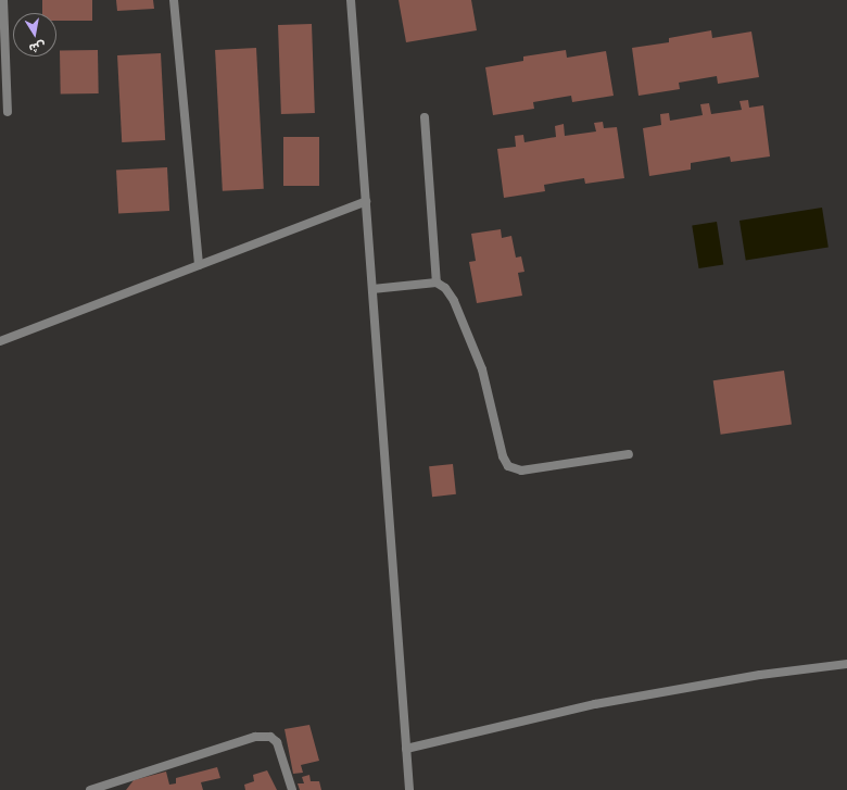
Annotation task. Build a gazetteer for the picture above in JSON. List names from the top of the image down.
{
  "north": "bottom"
}
